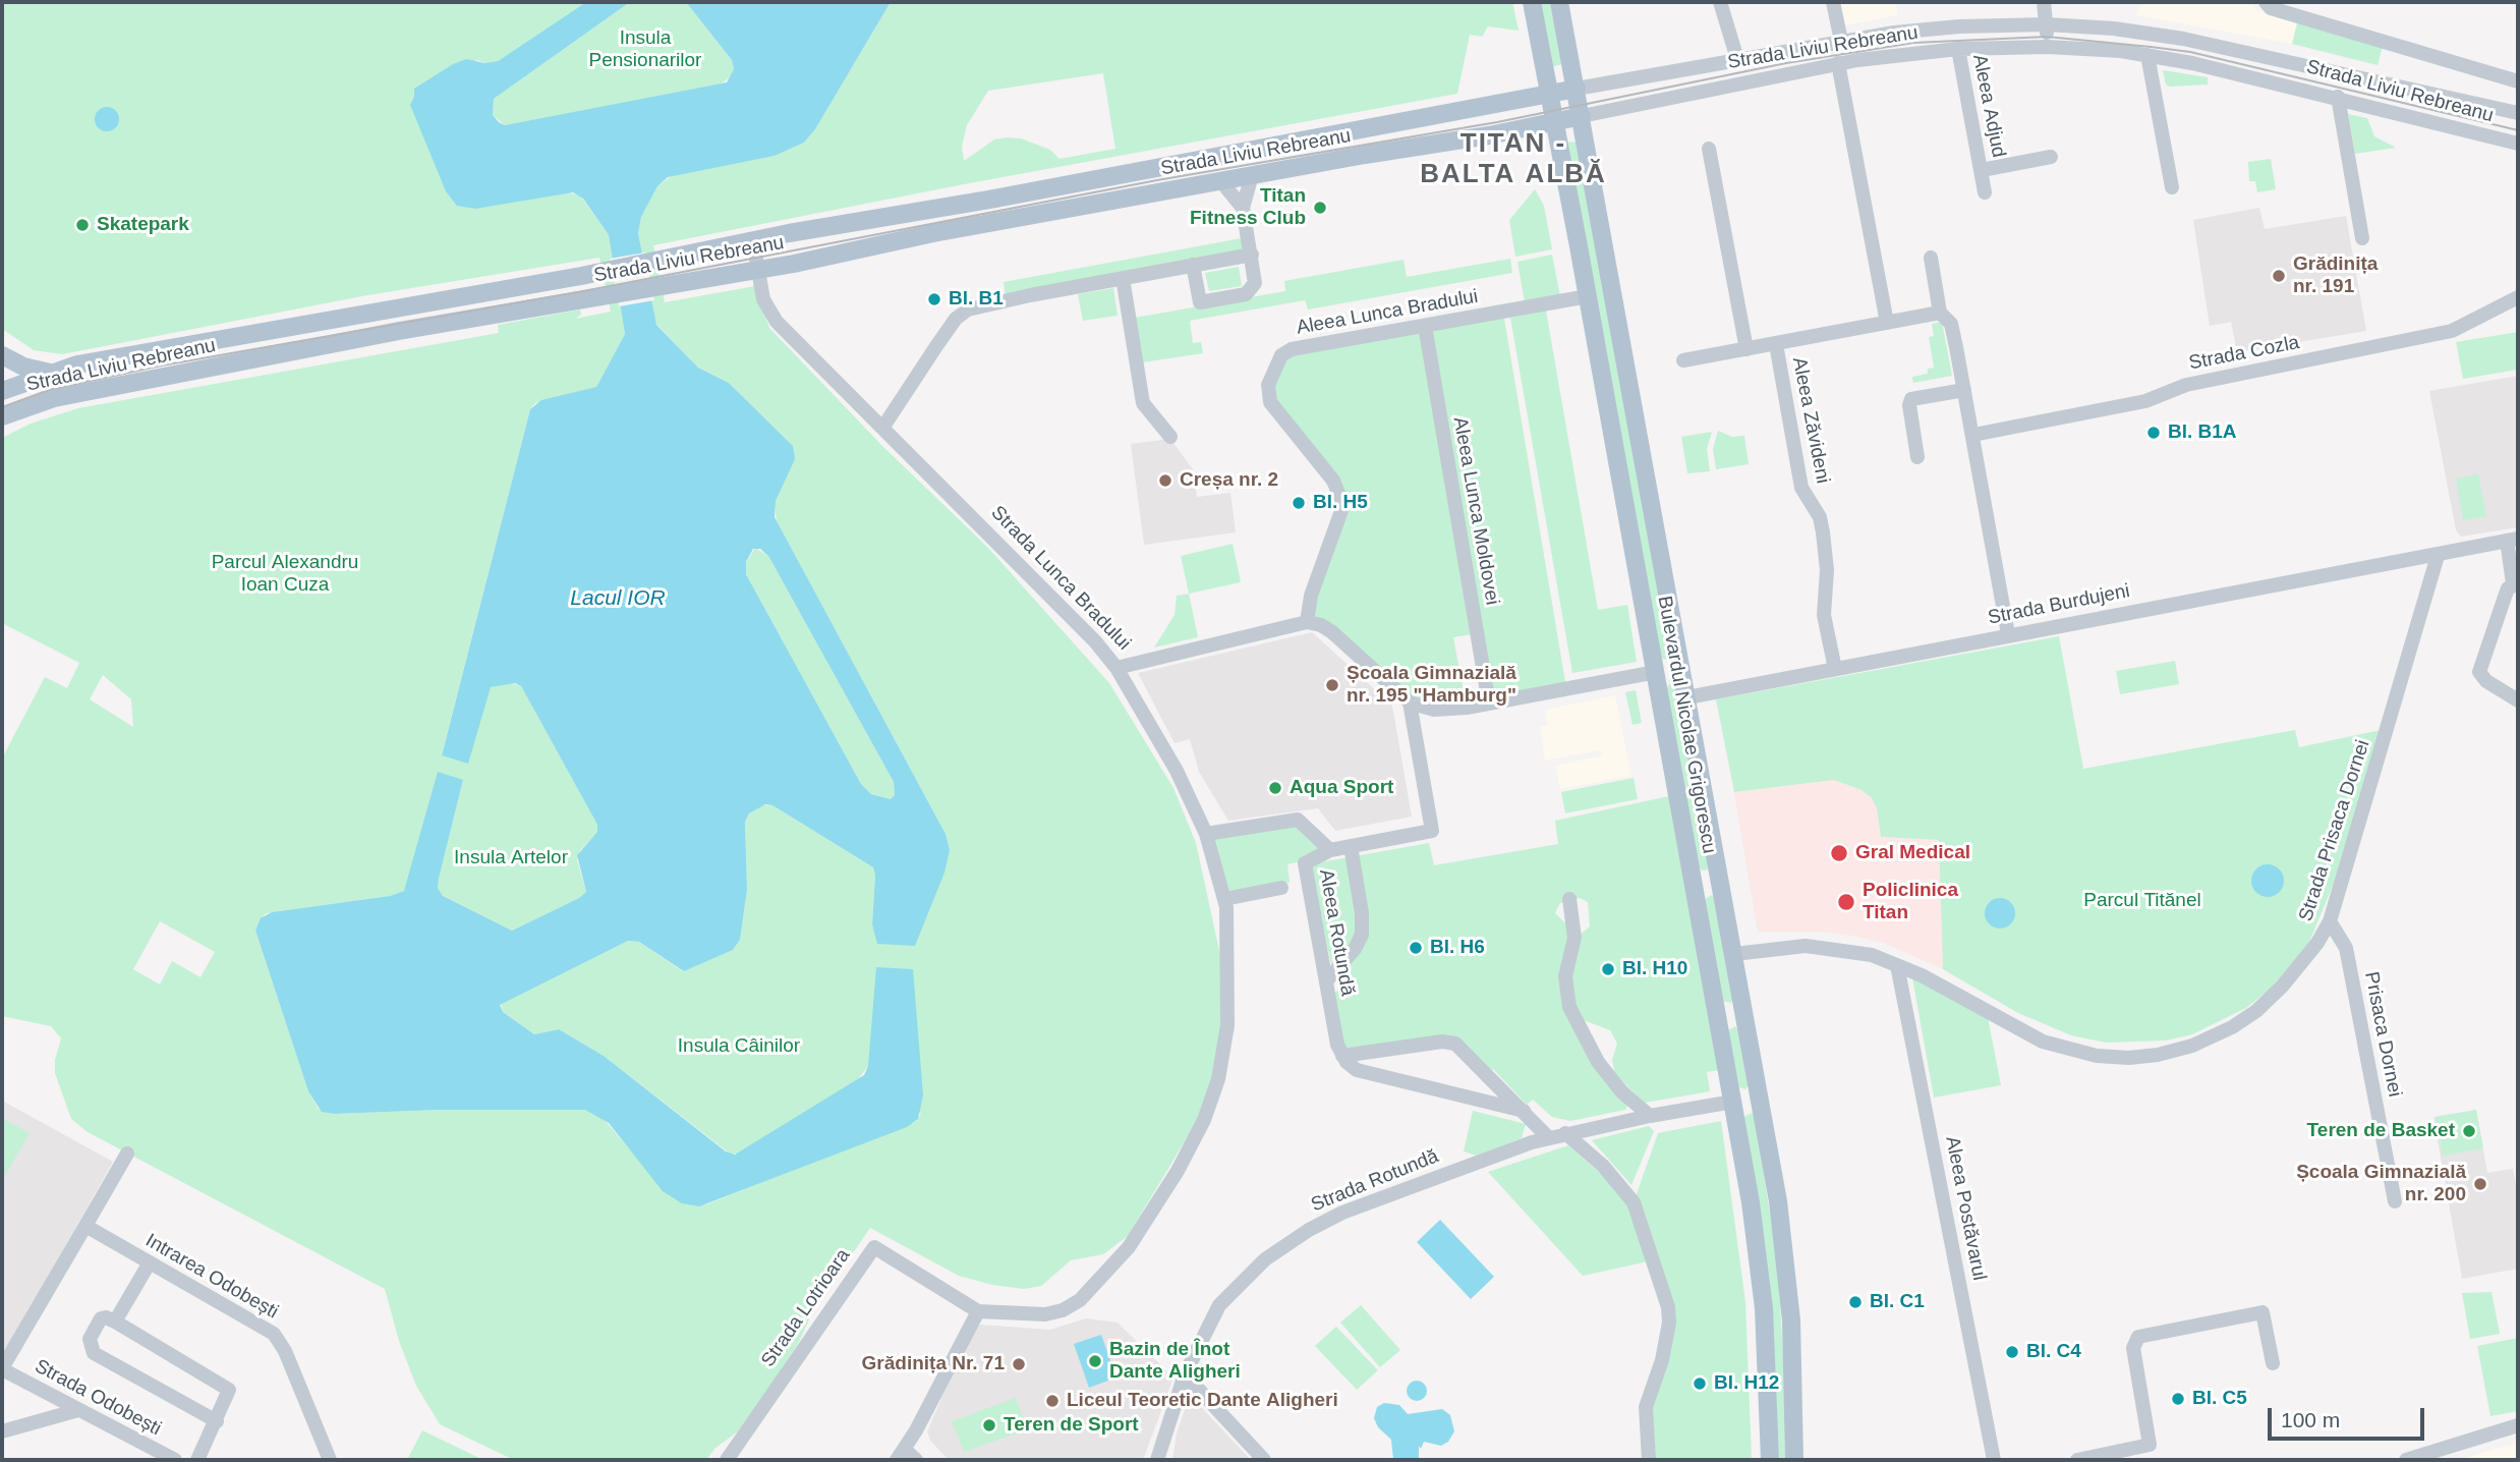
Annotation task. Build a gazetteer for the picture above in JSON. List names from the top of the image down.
{
  "streets": {
    "main road": ["Strada Liviu Rebreanu", "Bulevardul Nicolae Grigorescu"],
    "street": [
      "Aleea Adjud",
      "Aleea Lunca Bradului",
      "Strada Cozla",
      "Aleea Zăvideni",
      "Aleea Lunca Moldovei",
      "Strada Lunca Bradului",
      "Strada Burdujeni",
      "Strada Prisaca Dornei",
      "Aleea Rotundă",
      "Prisaca Dornei",
      "Strada Rotundă",
      "Aleea Postăvarul",
      "Intrarea Odobești",
      "Strada Lotrioara",
      "Strada Odobești"
    ]
  },
  "crossings": [
    ["Strada Liviu Rebreanu", "Aleea Adjud"],
    ["Strada Liviu Rebreanu", "Strada Lunca Bradului"],
    ["Strada Liviu Rebreanu", "Bulevardul Nicolae Grigorescu"],
    ["Aleea Lunca Bradului", "Aleea Lunca Moldovei"],
    ["Aleea Lunca Bradului", "Strada Lunca Bradului"],
    ["Aleea Lunca Bradului", "Bulevardul Nicolae Grigorescu"],
    ["Aleea Zăvideni", "Strada Burdujeni"],
    ["Strada Lunca Bradului", "Strada Lotrioara"],
    ["Strada Burdujeni", "Bulevardul Nicolae Grigorescu"],
    ["Strada Burdujeni", "Strada Prisaca Dornei"],
    ["Bulevardul Nicolae Grigorescu", "Strada Prisaca Dornei"],
    ["Bulevardul Nicolae Grigorescu", "Strada Rotundă"],
    ["Strada Prisaca Dornei", "Prisaca Dornei"],
    ["Strada Prisaca Dornei", "Aleea Postăvarul"],
    ["Intrarea Odobești", "Strada Odobești"]
  ],
  "districts": ["TITAN - BALTA ALBĂ"],
  "water": ["Lacul IOR"],
  "parks": [
    "Insula Pensionarilor",
    "Parcul Alexandru Ioan Cuza",
    "Insula Artelor",
    "Parcul Titănel",
    "Insula Câinilor"
  ],
  "places": [
    "Titan Fitness Club",
    "Skatepark",
    "Grădinița nr. 191",
    "Bl. B1",
    "Bl. B1A",
    "Creșa nr. 2",
    "Bl. H5",
    "Școala Gimnazială nr. 195 \"Hamburg\"",
    "Aqua Sport",
    "Gral Medical",
    "Policlinica Titan",
    "Bl. H6",
    "Bl. H10",
    "Teren de Basket",
    "Școala Gimnazială nr. 200",
    "Bl. C1",
    "Bl. C4",
    "Bazin de Înot Dante Aligheri",
    "Grădinița Nr. 71",
    "Bl. H12",
    "Bl. C5",
    "Liceul Teoretic Dante Aligheri",
    "Teren de Sport"
  ],
  "scale_bar": "100 m"
}
